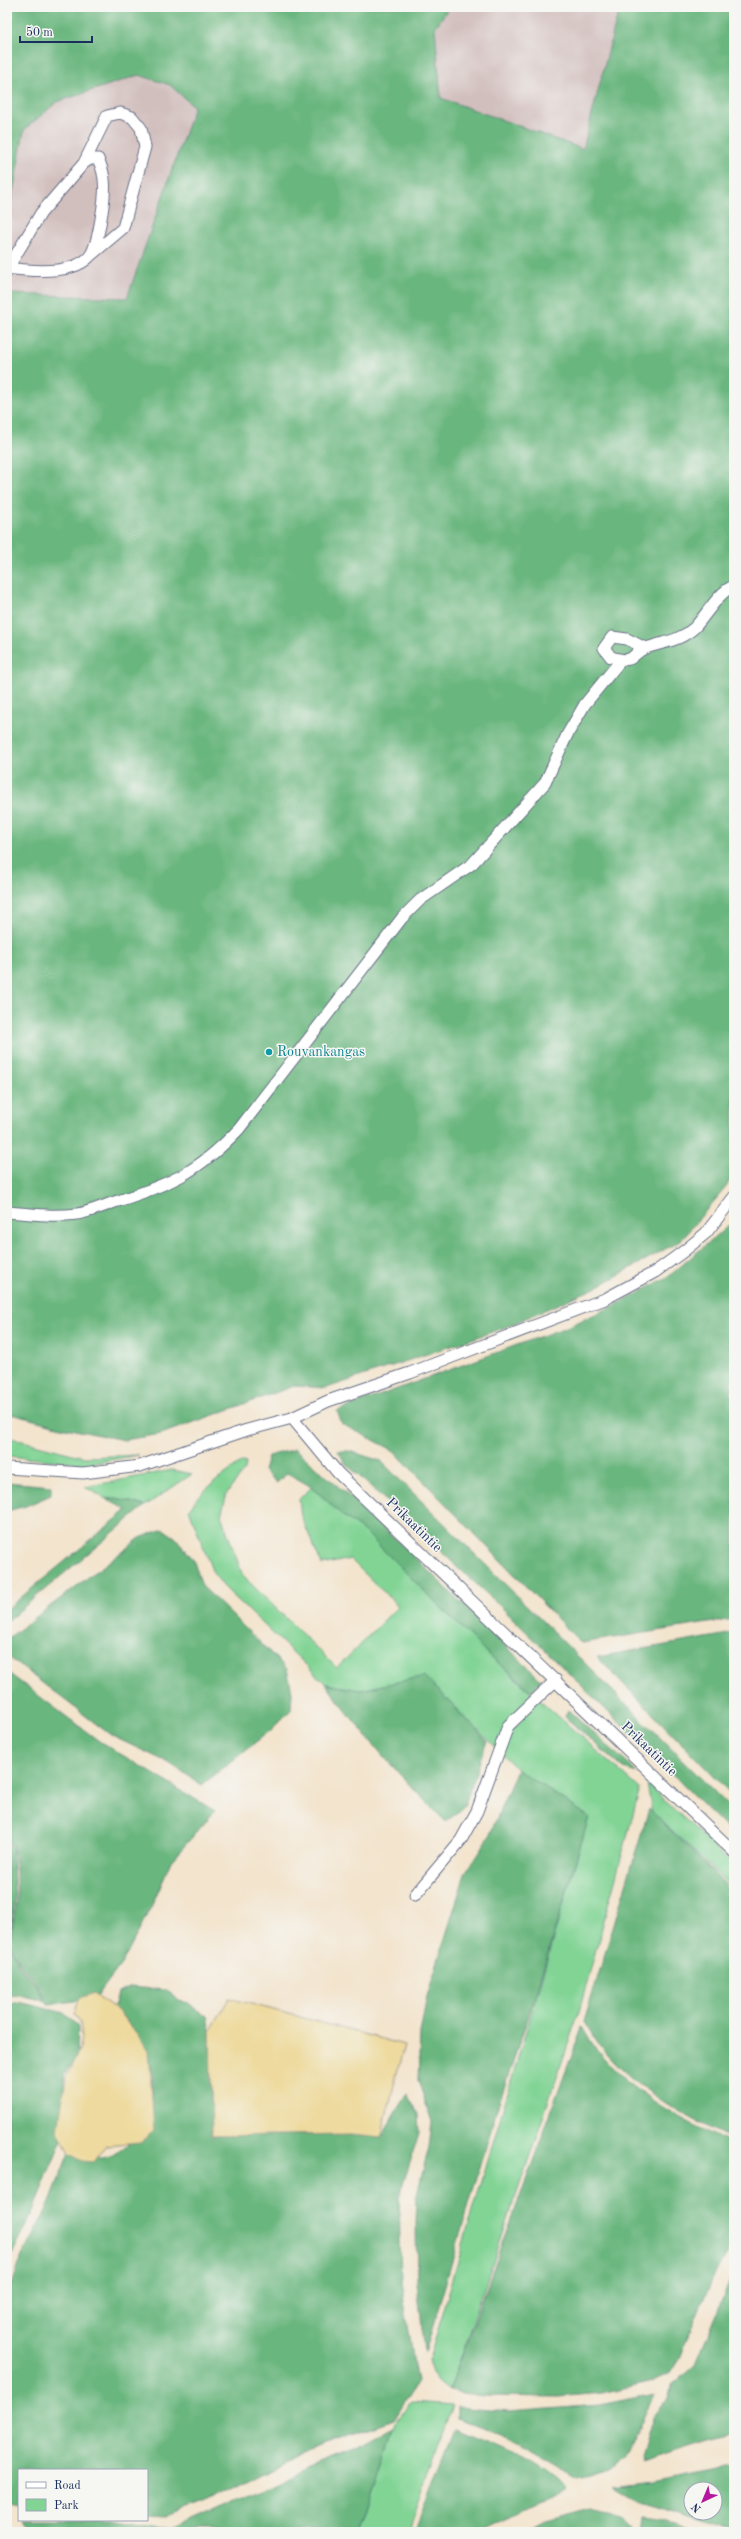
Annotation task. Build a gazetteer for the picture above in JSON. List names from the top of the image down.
{
  "streets": {
    "street": ["Prikaatintie"]
  },
  "places": ["Rouvankangas"],
  "legend": ["Road", "Park"],
  "scale_bar": "50 m",
  "north": "bottom left"
}
